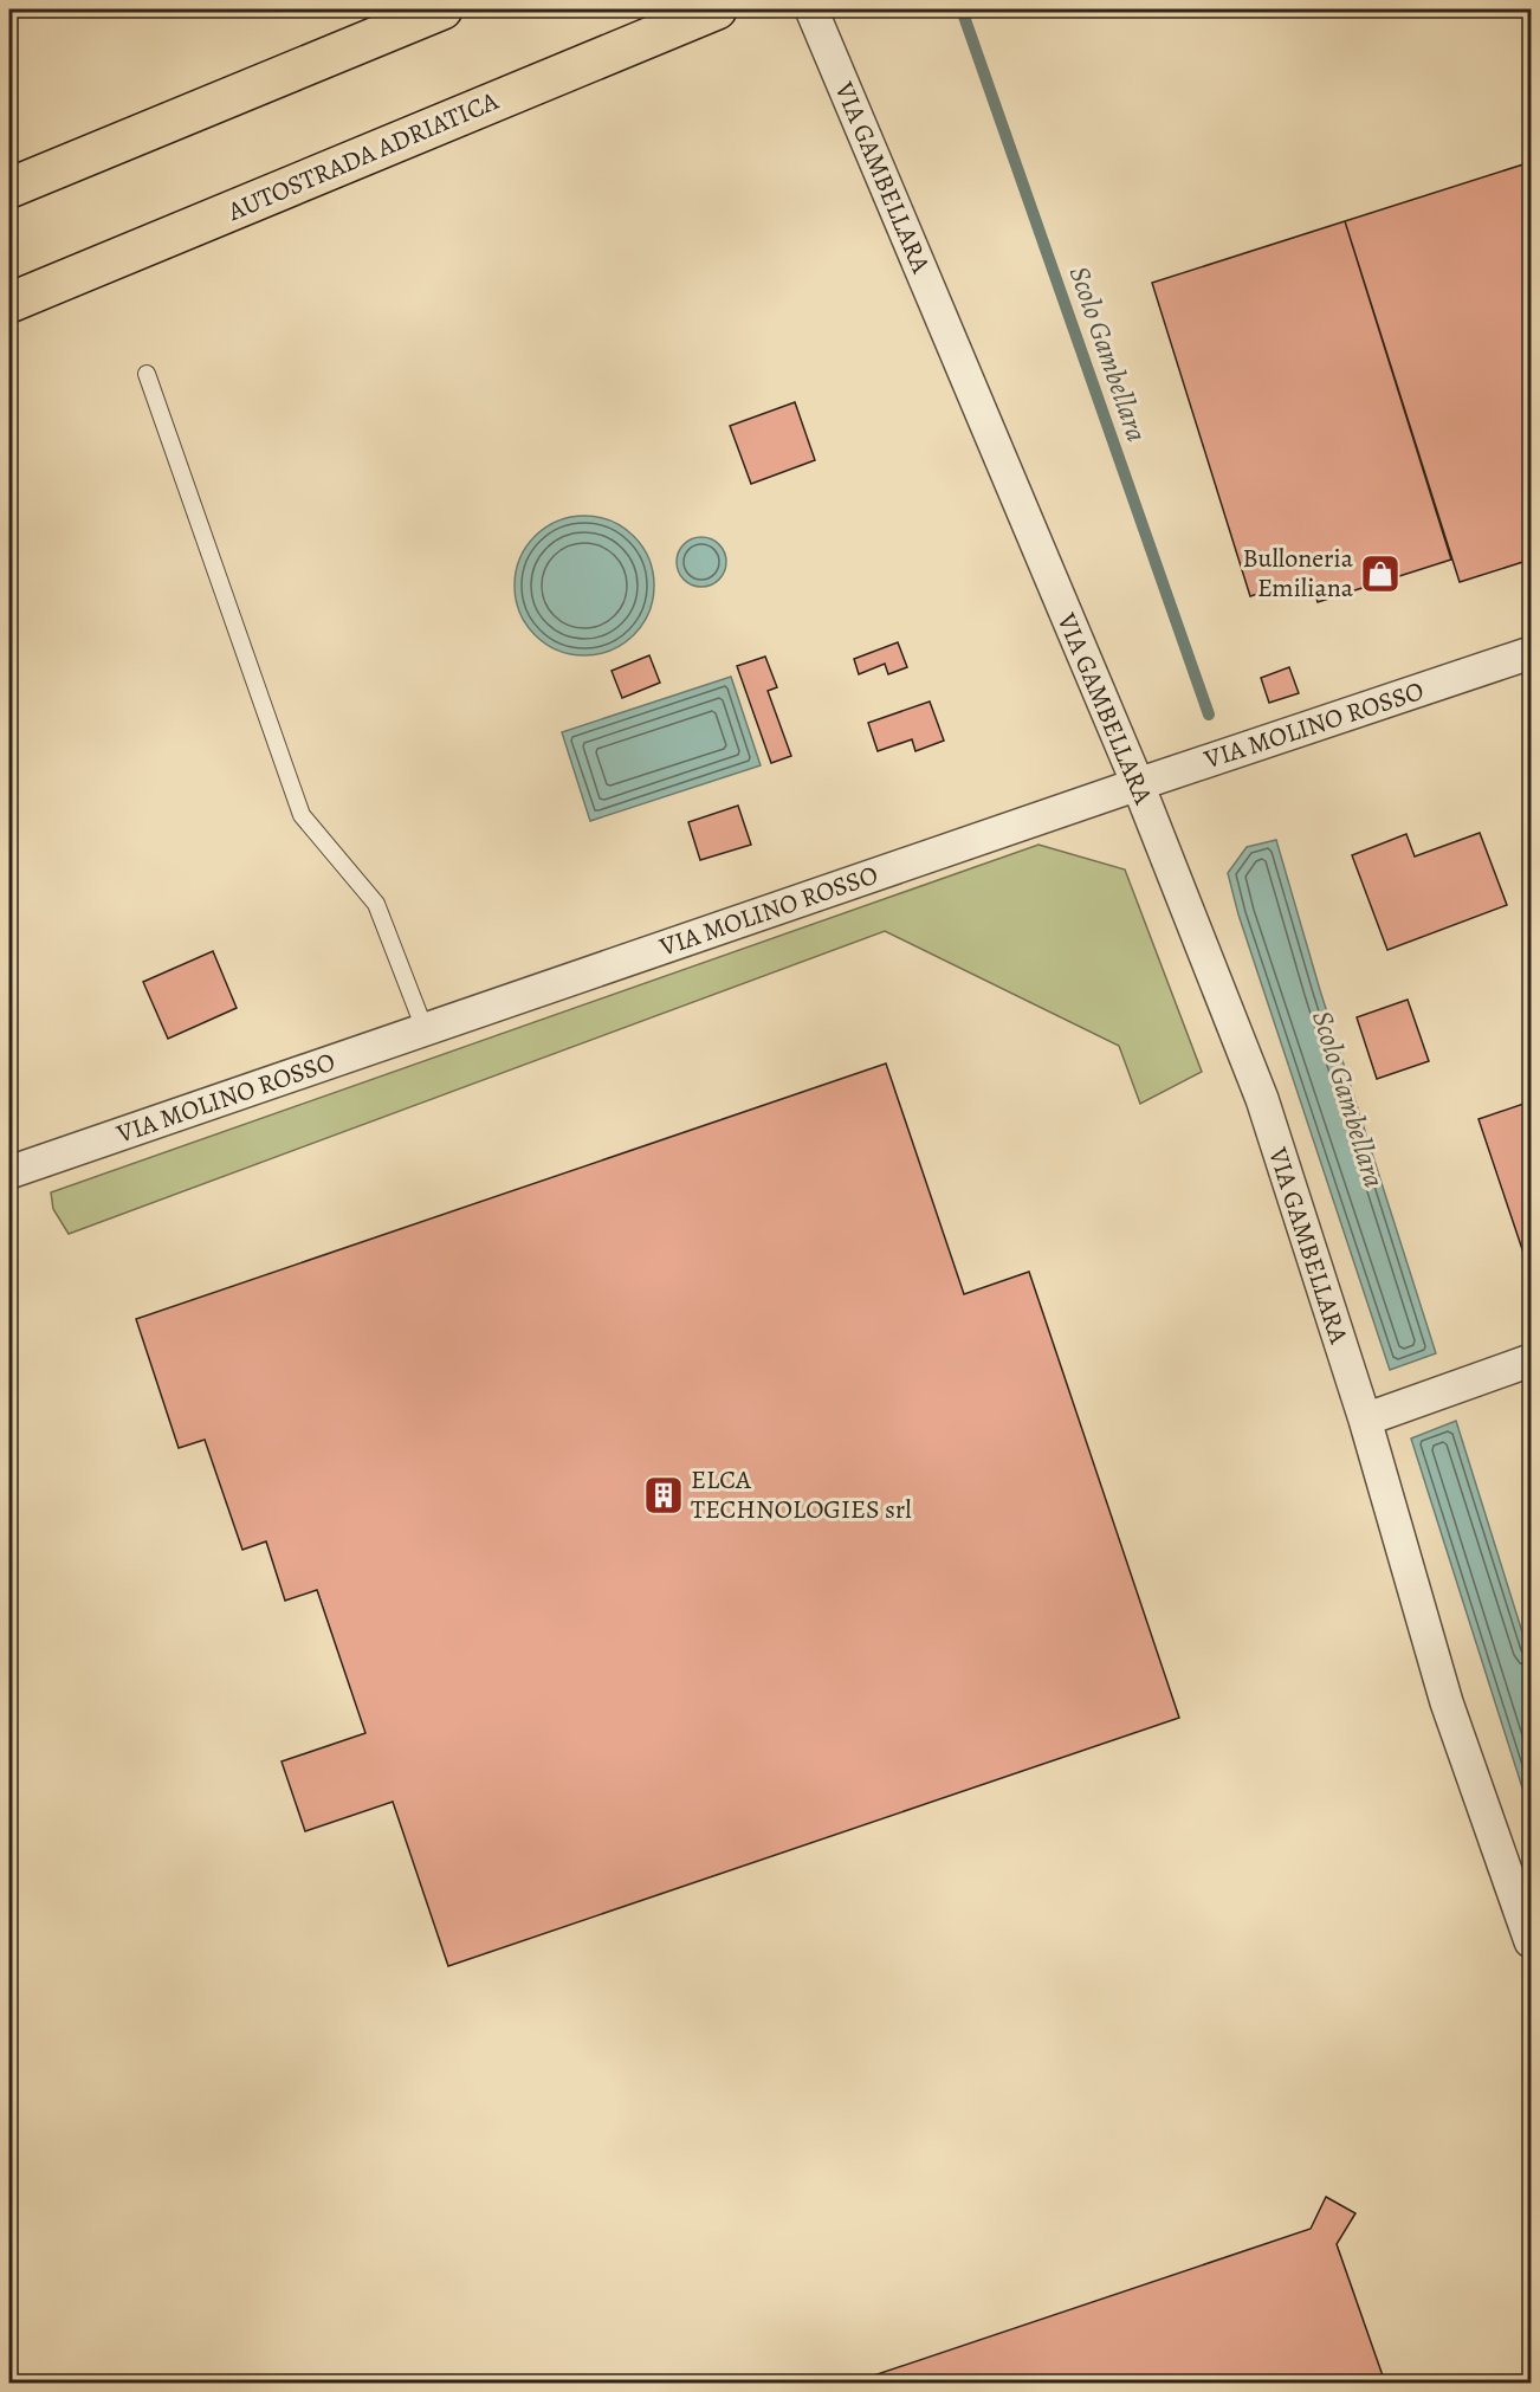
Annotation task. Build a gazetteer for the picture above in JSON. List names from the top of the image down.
{
  "streets": {
    "highway": ["AUTOSTRADA ADRIATICA"],
    "street": ["VIA GAMBELLARA", "VIA MOLINO ROSSO"]
  },
  "crossings": [
    ["VIA GAMBELLARA", "VIA MOLINO ROSSO"]
  ],
  "water": ["Scolo Gambellara"],
  "places": {
    "shop": ["Bulloneria Emiliana"],
    "building": ["ELCA TECHNOLOGIES srl"]
  }
}
